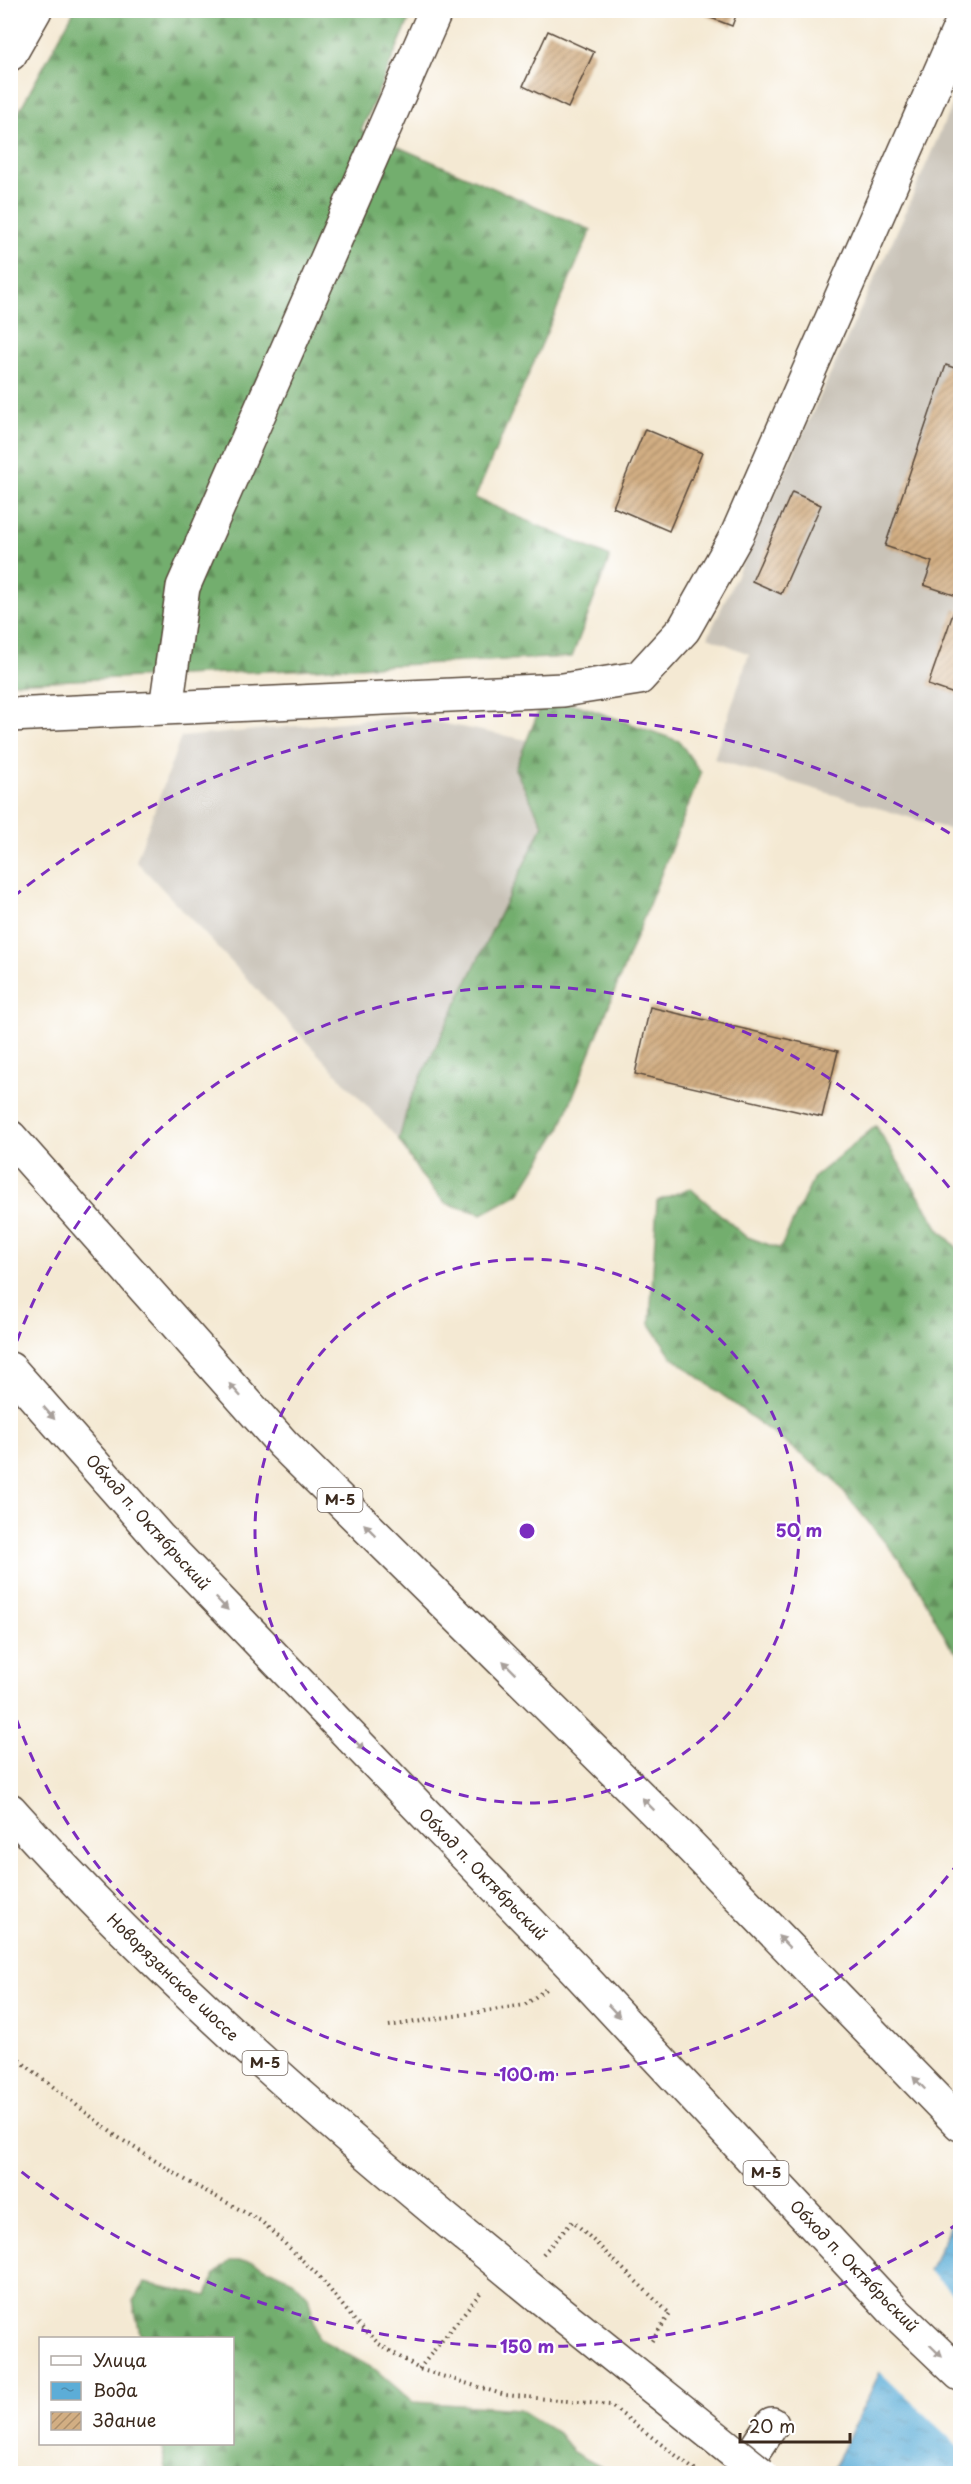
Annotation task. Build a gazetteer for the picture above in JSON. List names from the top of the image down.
{
  "streets": {
    "main road": ["М-5", "Обход п. Октябрьский", "Новорязанское шоссе"]
  },
  "legend": ["Улица", "Вода", "Здание"],
  "scale_bar": "20 m",
  "rings": ["50 m", "100 m", "150 m"]
}
